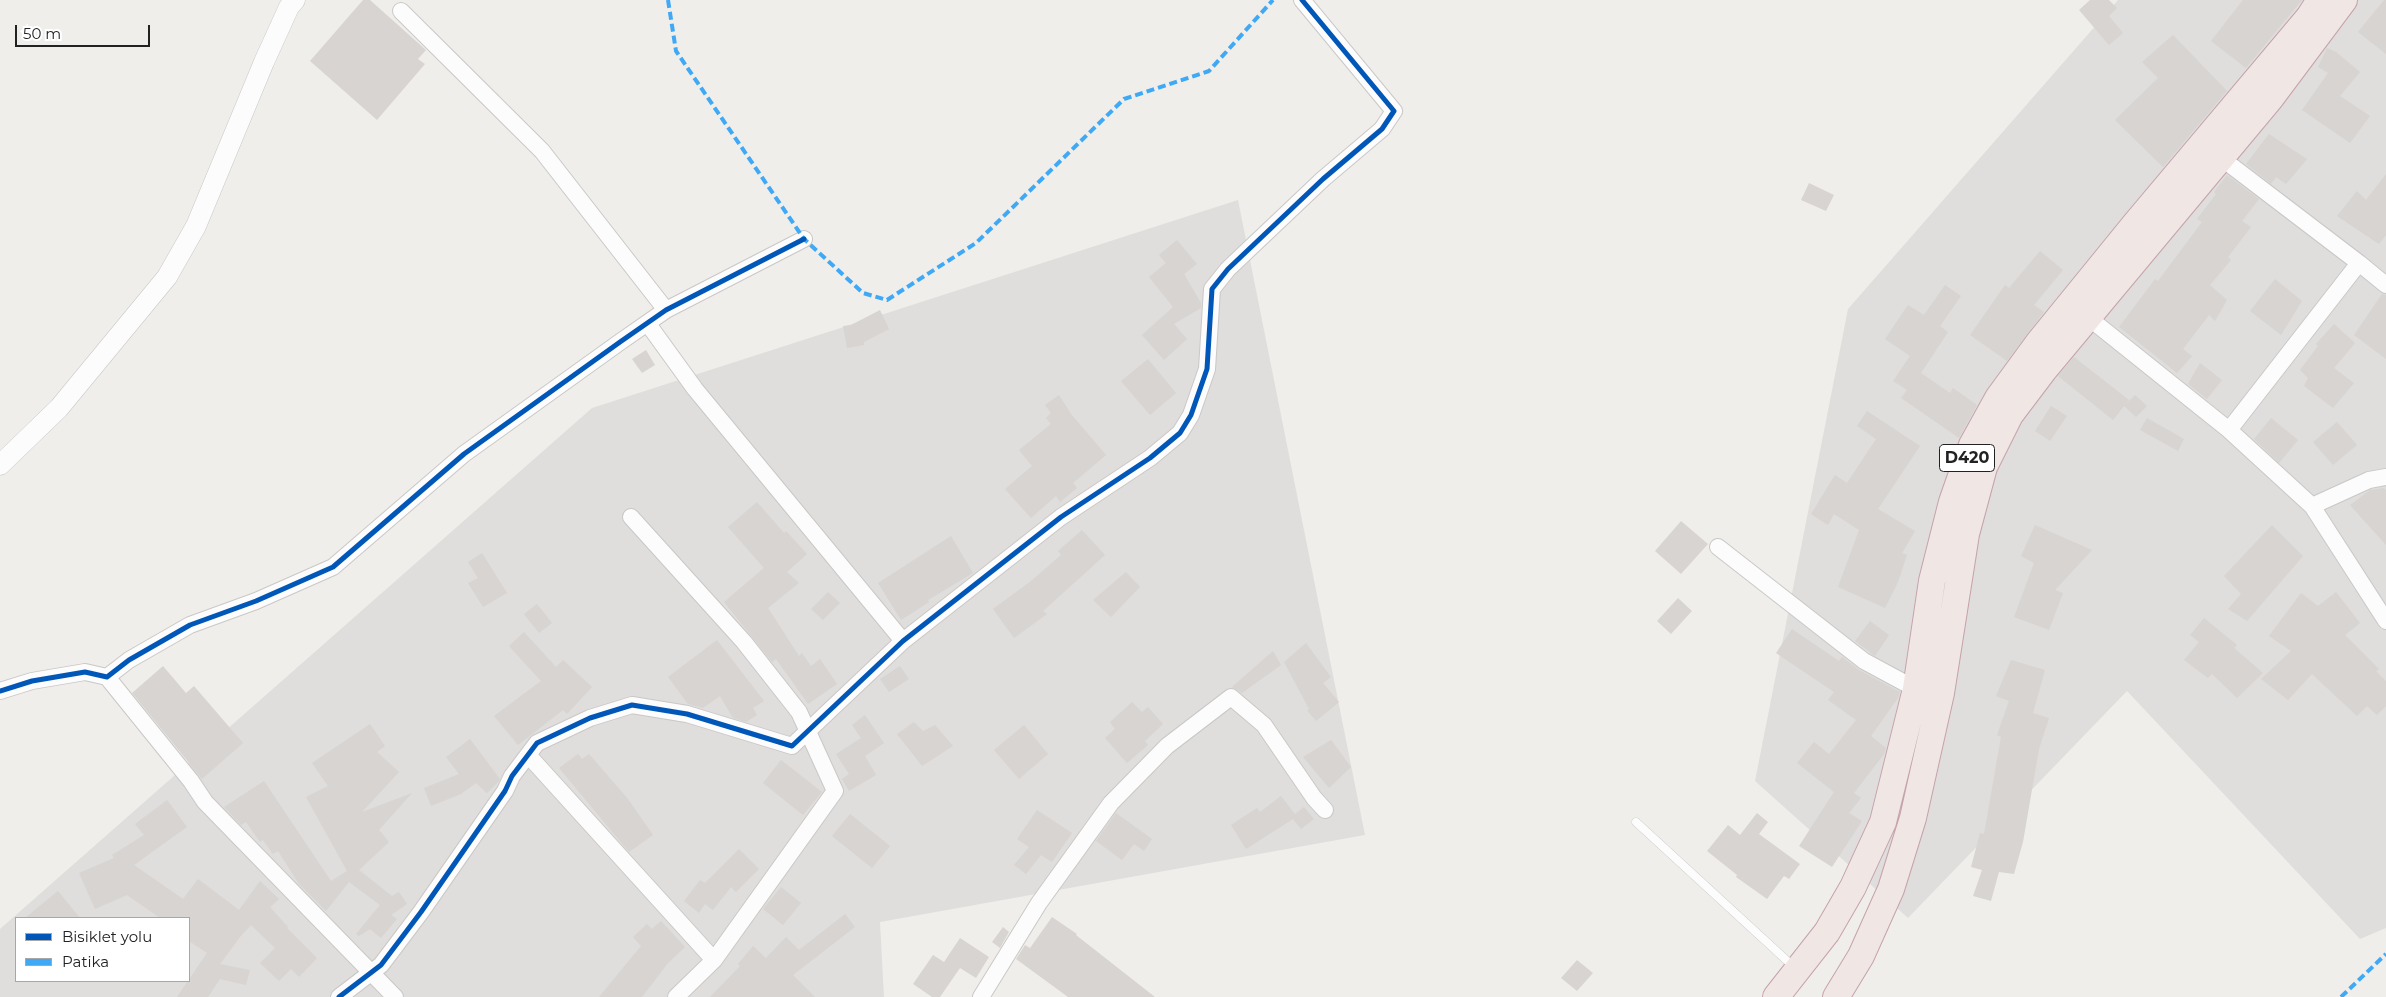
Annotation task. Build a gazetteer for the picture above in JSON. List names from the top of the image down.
{
  "streets": {
    "highway": ["D420"]
  },
  "legend": ["Bisiklet yolu", "Patika"],
  "scale_bar": "50 m"
}
